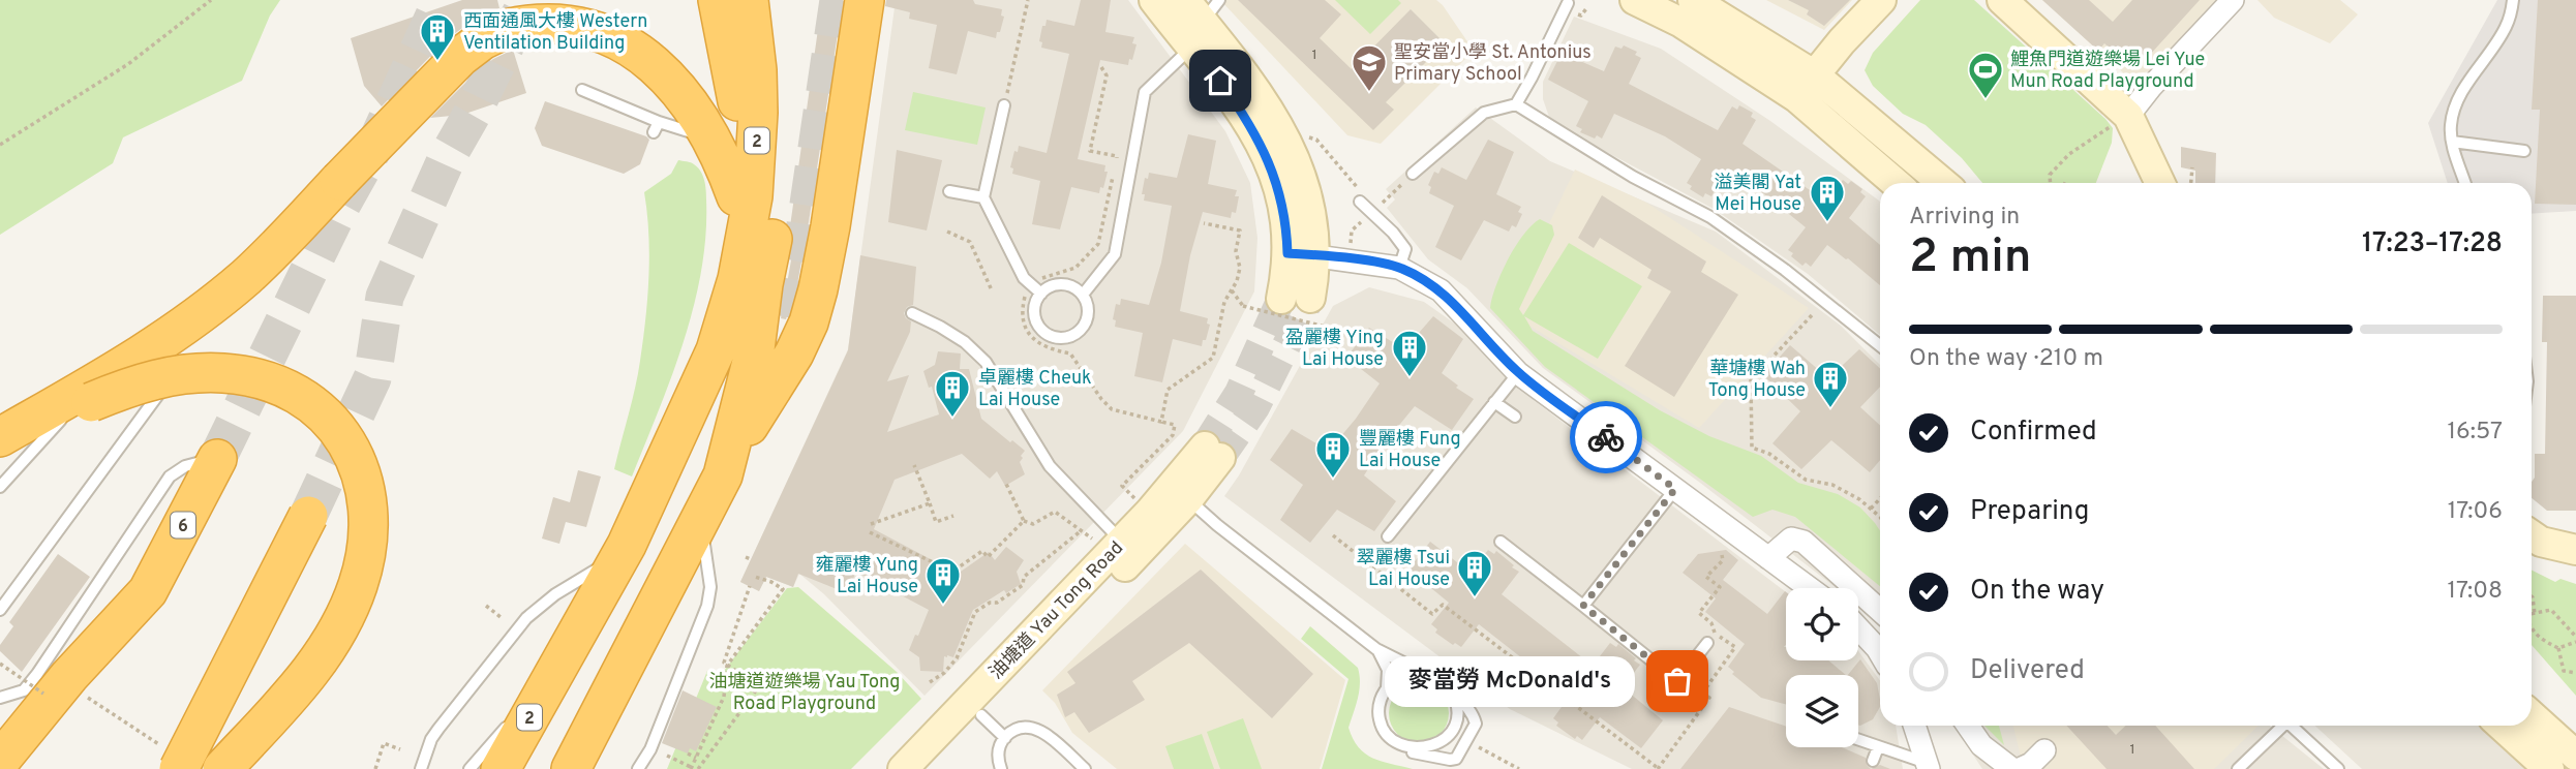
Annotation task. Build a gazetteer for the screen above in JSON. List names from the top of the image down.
{
  "streets": {
    "highway": ["2", "6"],
    "street": ["油塘道 Yau Tong Road"]
  },
  "parks": ["油塘道遊樂場 Yau Tong Road Playground"],
  "places": {
    "building": [
      "西面通風大樓 Western Ventilation Building",
      "溢美閣 Yat Mei House",
      "盈麗樓 Ying Lai House",
      "華塘樓 Wah Tong House",
      "卓麗樓 Cheuk Lai House",
      "豐麗樓 Fung Lai House",
      "翠麗樓 Tsui Lai House",
      "雍麗樓 Yung Lai House"
    ],
    "school or university": ["聖安當小學 St. Antonius Primary School"],
    "sports": ["鯉魚門道遊樂場 Lei Yue Mun Road Playground"],
    "other": ["麥當勞 McDonald's"]
  },
  "house_numbers": ["1", "1"],
  "page": {
    "heading": ["2 min", "Arriving in", "17:23–17:28"],
    "bar": "On the way · 210 m",
    "list": [
      ["Confirmed", "16:57"],
      ["Preparing", "17:06"],
      ["On the way", "17:08"],
      "Delivered"
    ],
    "bubble": "麥當勞 McDonald's"
  }
}
